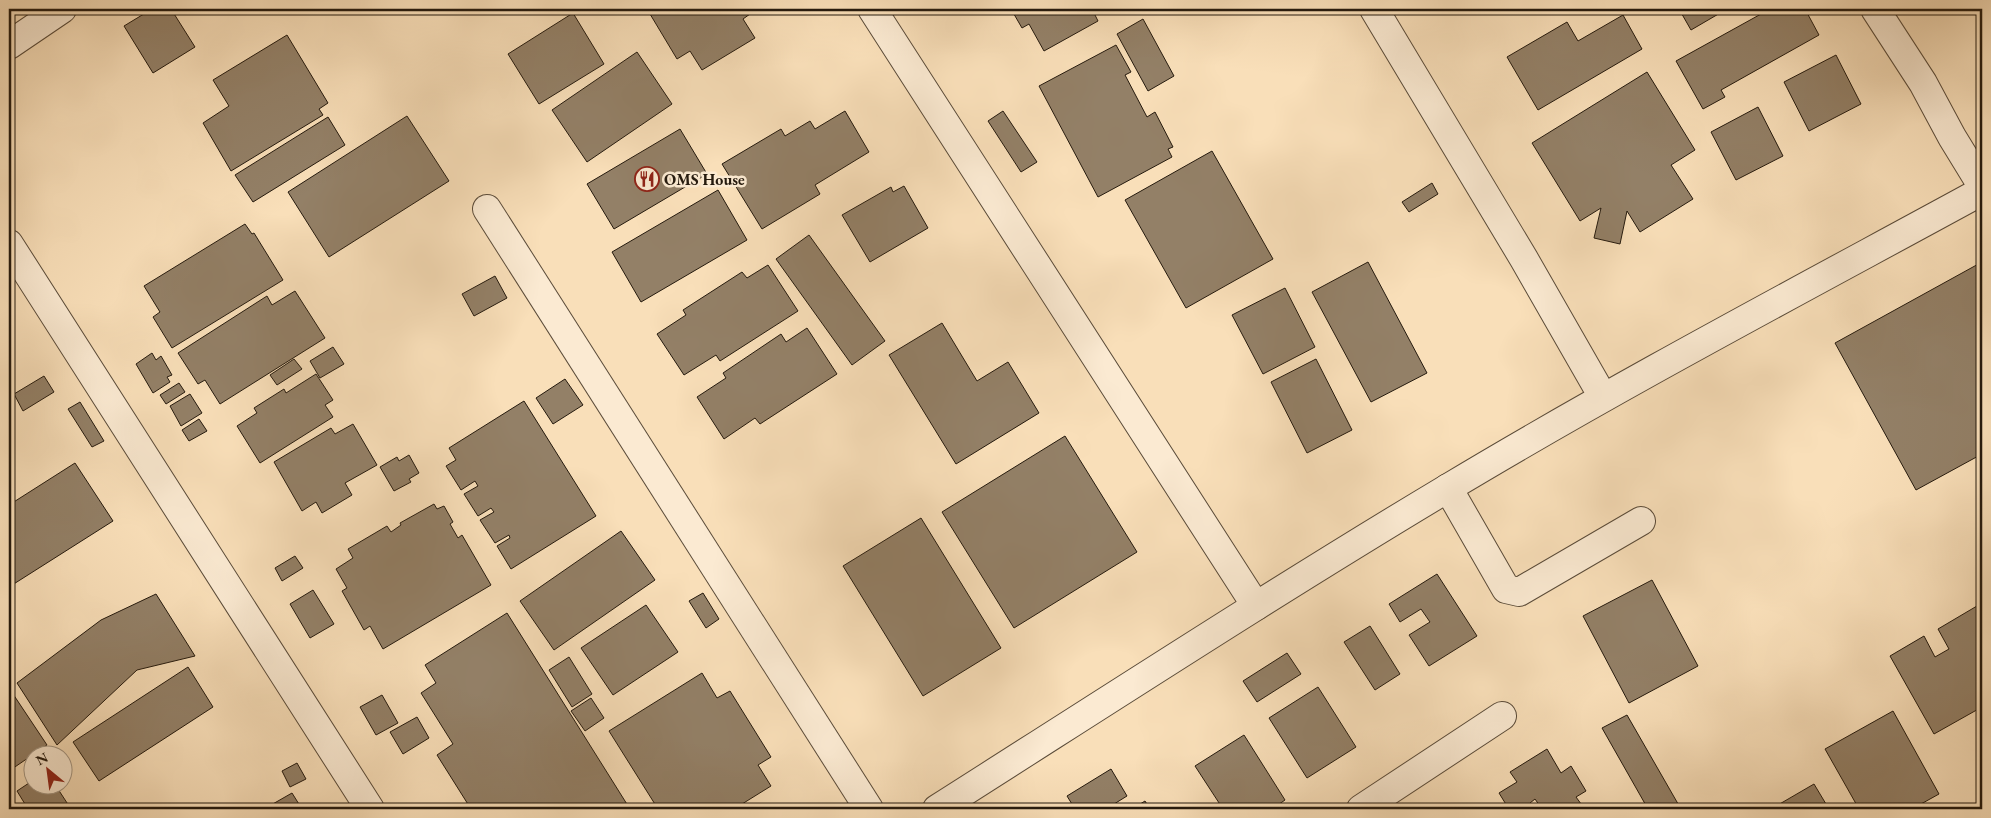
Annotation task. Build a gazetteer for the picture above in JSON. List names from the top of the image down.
{
  "places": {
    "restaurant": ["OMS House"]
  },
  "north": "top left"
}
